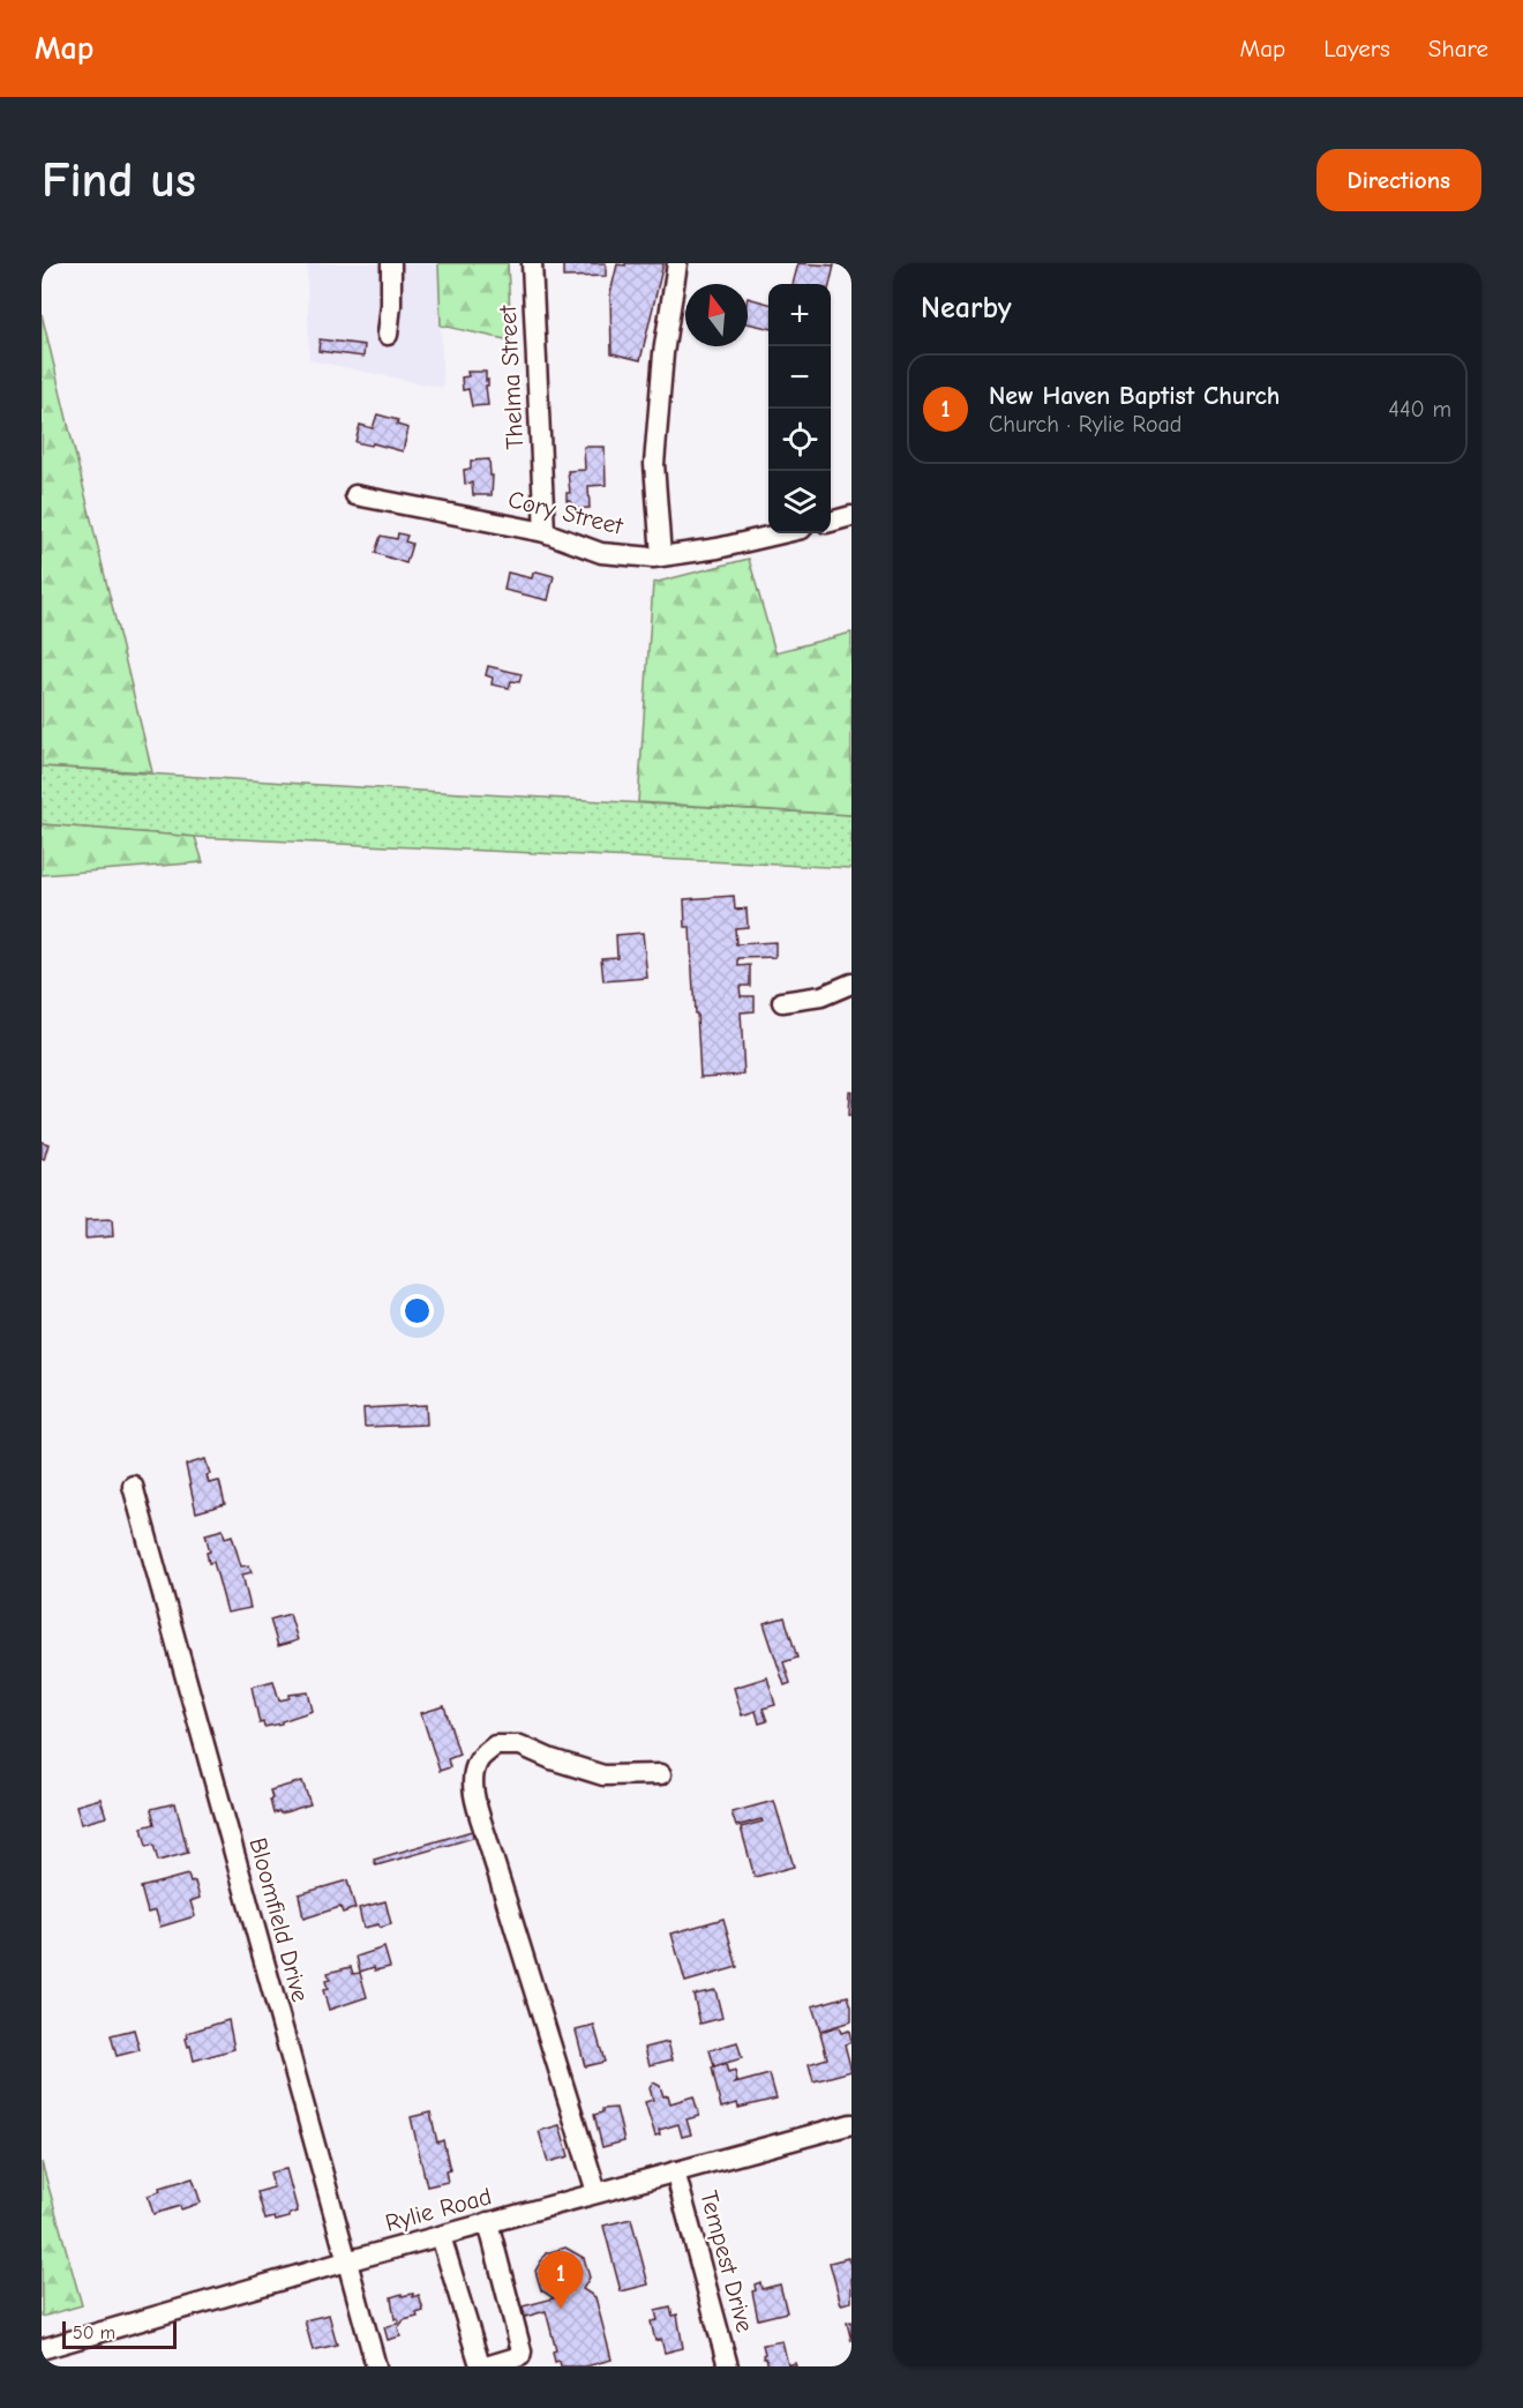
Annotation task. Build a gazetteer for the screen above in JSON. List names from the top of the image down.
{
  "streets": {
    "street": [
      "Thelma Street",
      "Cory Street",
      "Bloomfield Drive",
      "Rylie Road",
      "Tempest Drive"
    ]
  },
  "crossings": [
    ["Thelma Street", "Cory Street"],
    ["Bloomfield Drive", "Rylie Road"],
    ["Rylie Road", "Tempest Drive"]
  ],
  "scale_bar": "50 m",
  "north": "top",
  "page": {
    "header": "Map",
    "nav": ["Map", "Layers", "Share"],
    "buttons": "Directions",
    "title": "Find us",
    "heading": "Nearby",
    "map_buttons": ["+", "−"],
    "list": [
      {
        "mark": "1",
        "name": "New Haven Baptist Church",
        "note": "Church · Rylie Road",
        "value": "440 m"
      }
    ],
    "pins": "1",
    "scale": "50 m"
  }
}
